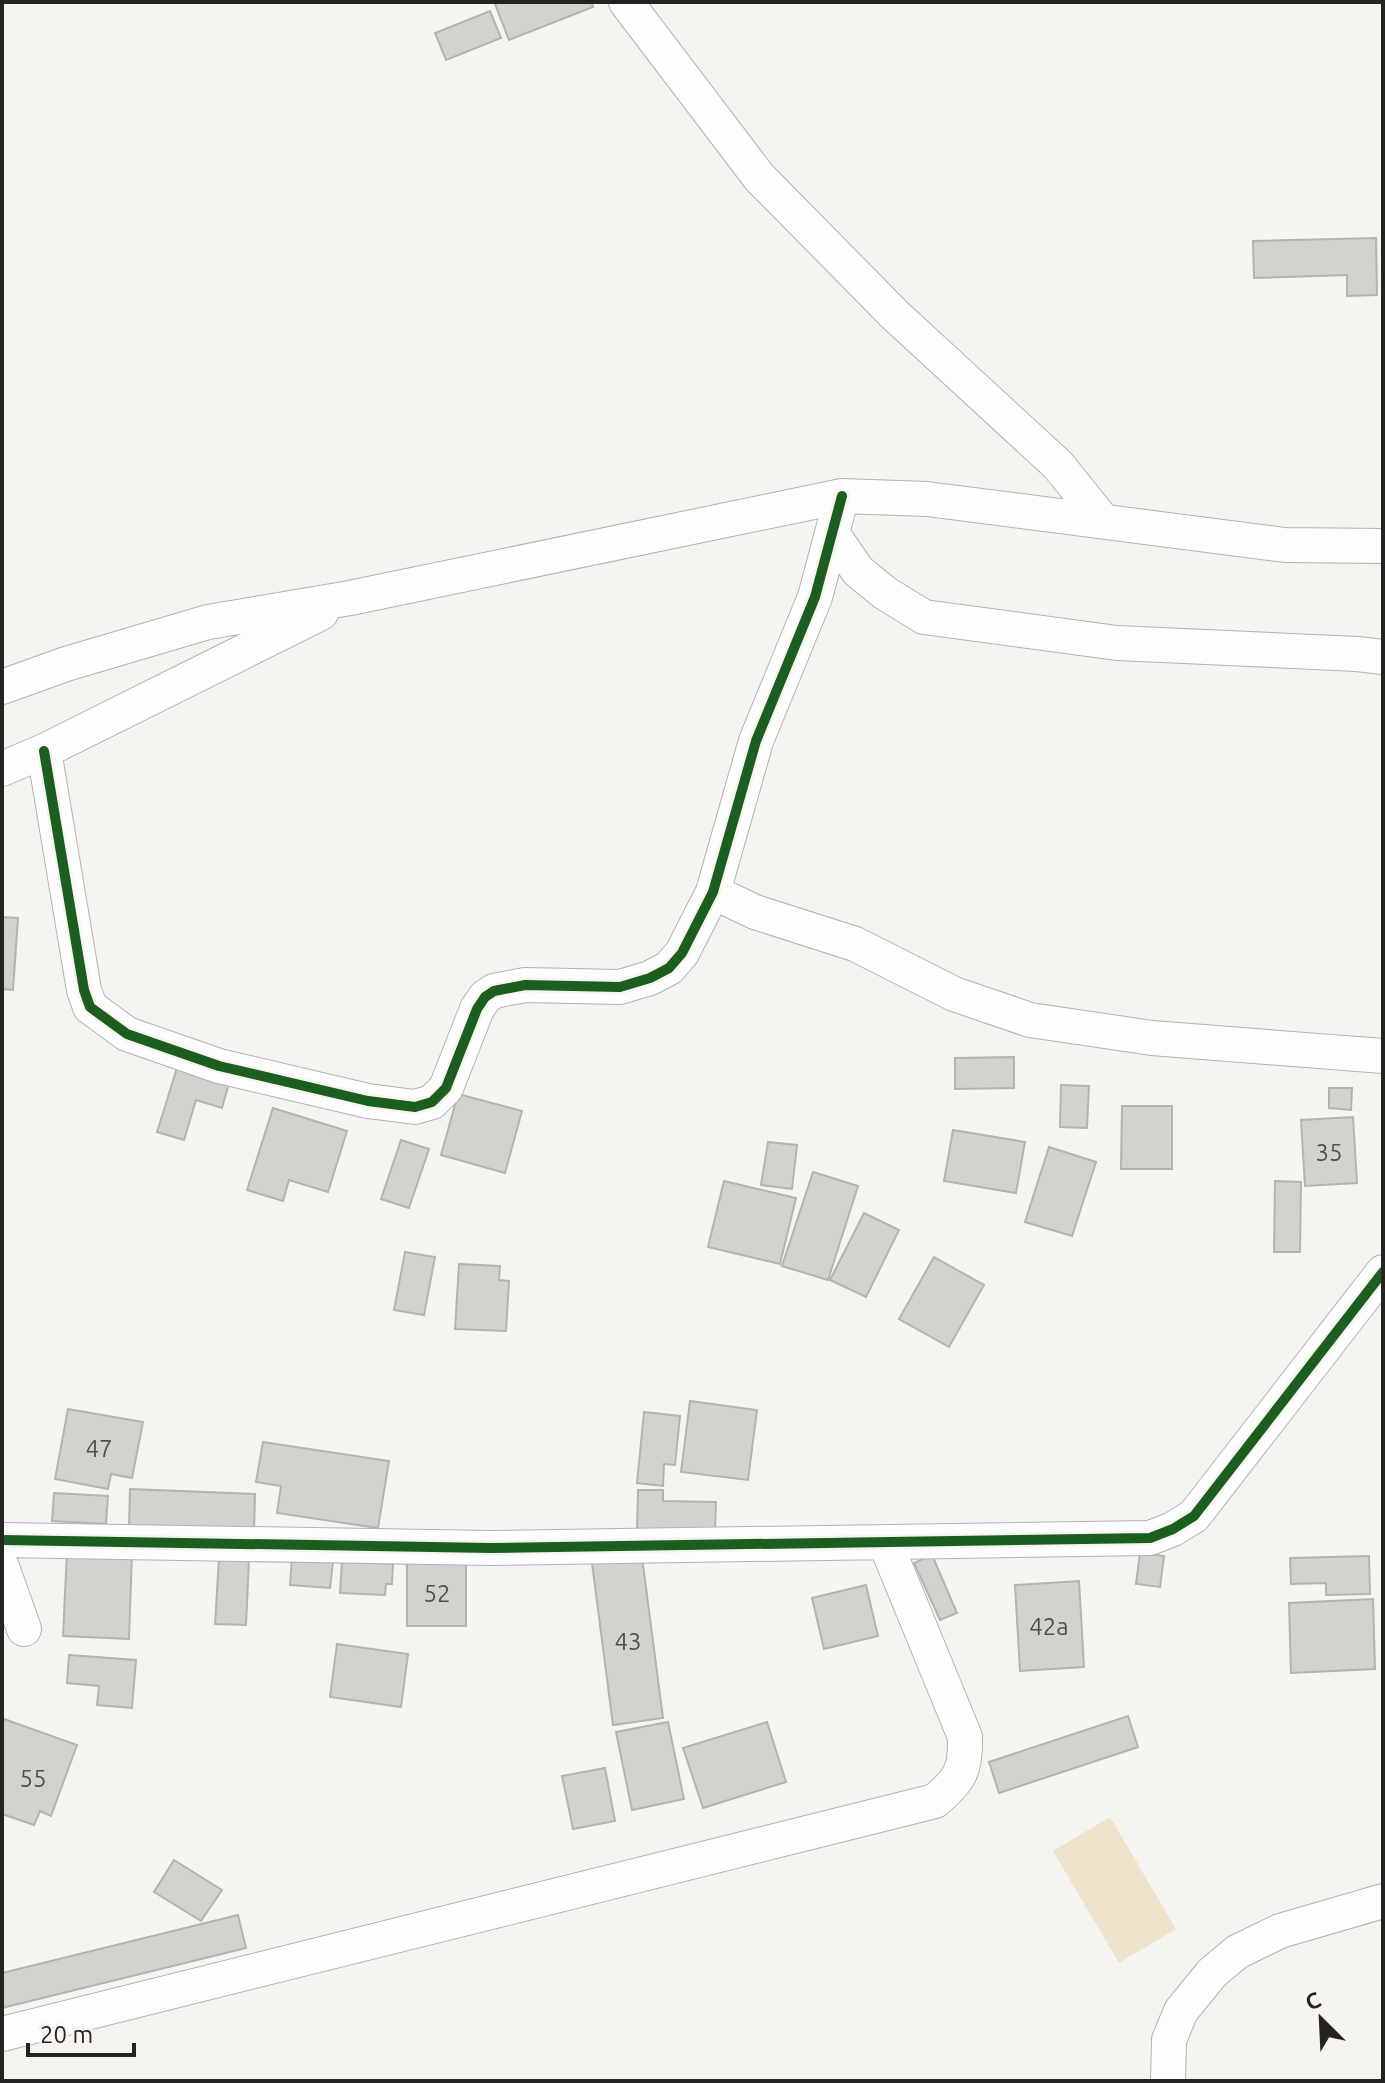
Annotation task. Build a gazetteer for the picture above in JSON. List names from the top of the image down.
{
  "house_numbers": [
    "35",
    "47",
    "52",
    "42а",
    "43",
    "55"
  ],
  "scale_bar": "20 m",
  "north": "top left"
}
